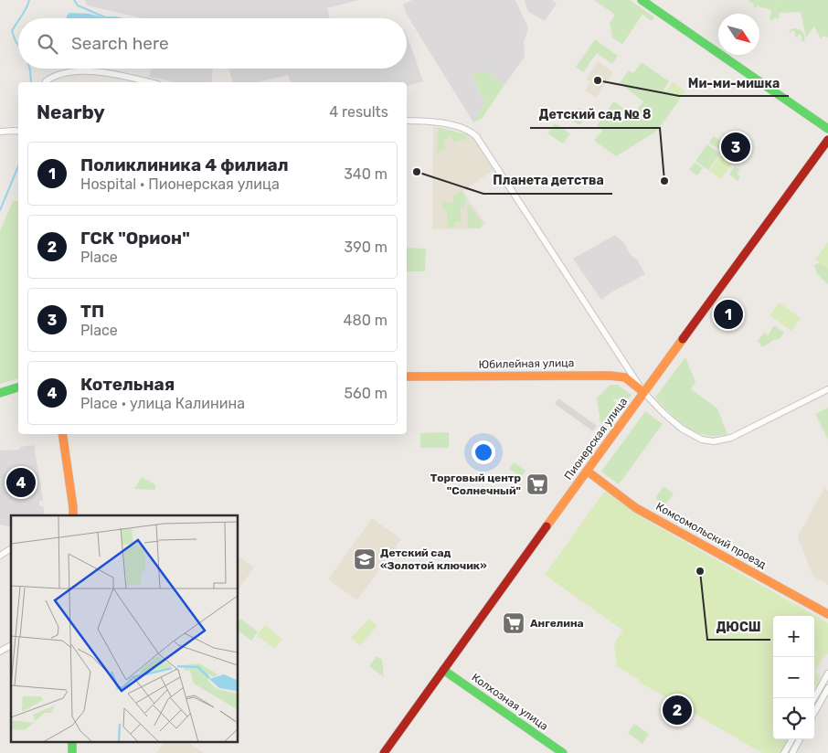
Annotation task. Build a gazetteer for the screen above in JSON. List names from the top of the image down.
{
  "streets": {
    "street": [
      "Юбилейная улица",
      "Пионерская улица",
      "Комсомольский проезд",
      "Колхозная улица"
    ]
  },
  "crossings": [
    ["Юбилейная улица", "Пионерская улица"],
    ["Пионерская улица", "Комсомольский проезд"],
    ["Пионерская улица", "Колхозная улица"]
  ],
  "places": {
    "other": [
      "Ми-ми-мишка",
      "Планета детства",
      "Детский сад № 8",
      "ДЮСШ"
    ],
    "supermarket": ["Торговый центр \"Солнечный\"", "Ангелина"],
    "school or university": ["Детский сад «Золотой ключик»"]
  },
  "north": "bottom right",
  "page": {
    "search": "Search here",
    "heading": ["Nearby", "4 results"],
    "pins": [
      "3",
      "1",
      "4",
      "2"
    ],
    "list": [
      {
        "mark": "1",
        "name": "Поликлиника 4 филиал",
        "note": "Hospital · Пионерская улица",
        "value": "340 m"
      },
      {
        "mark": "2",
        "name": "ГСК \"Орион\"",
        "note": "Place",
        "value": "390 m"
      },
      {
        "mark": "3",
        "name": "ТП",
        "note": "Place",
        "value": "480 m"
      },
      {
        "mark": "4",
        "name": "Котельная",
        "note": "Place · улица Калинина",
        "value": "560 m"
      }
    ],
    "map_buttons": ["+", "−"]
  }
}
